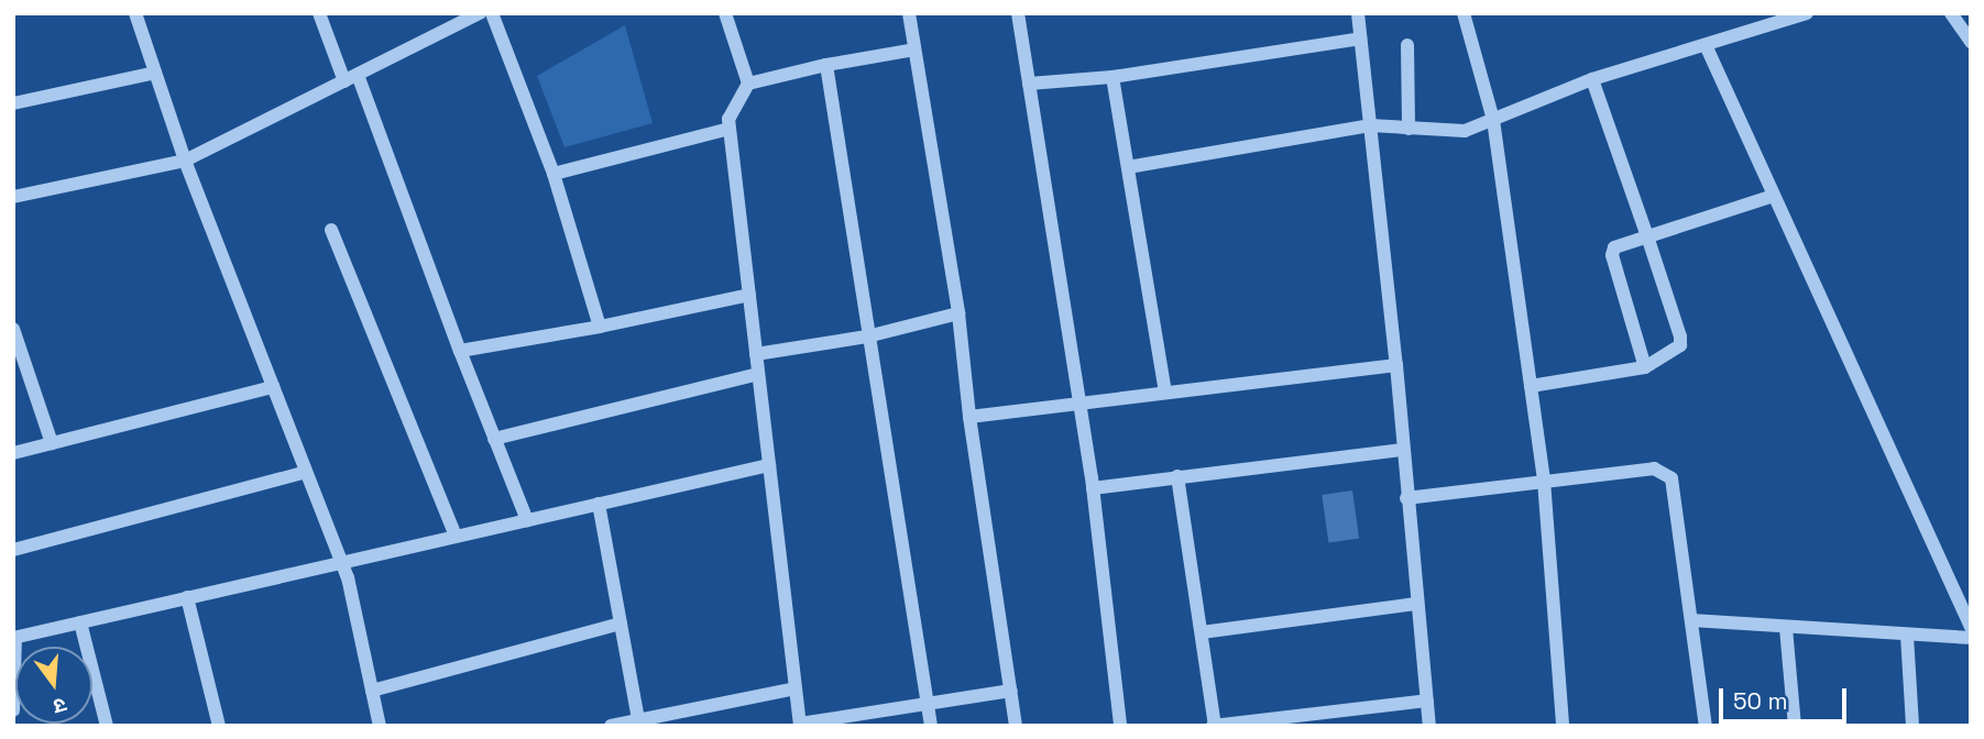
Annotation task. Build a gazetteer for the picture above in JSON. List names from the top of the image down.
{
  "scale_bar": "50 m",
  "north": "bottom"
}
